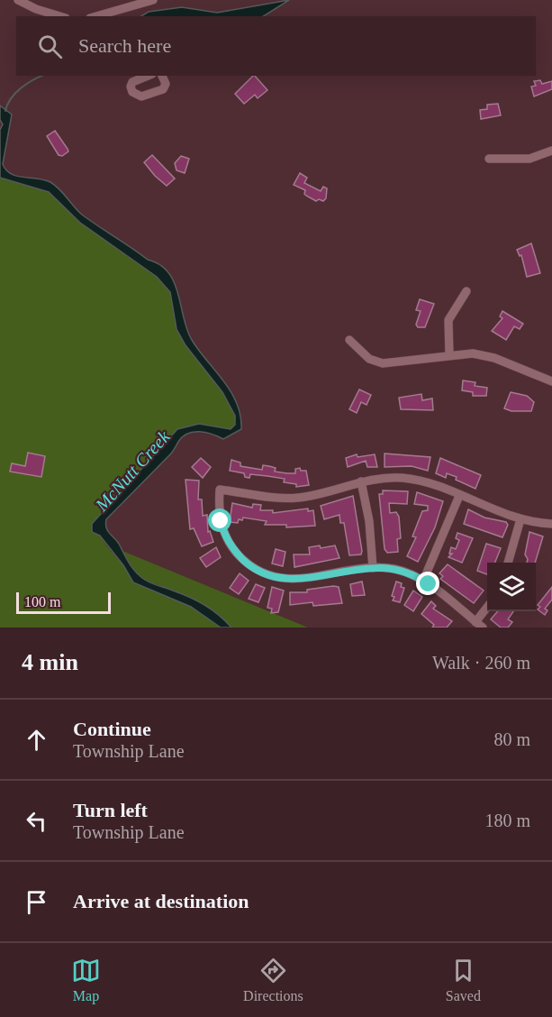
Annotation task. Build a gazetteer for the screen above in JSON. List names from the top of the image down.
{
  "water": ["McNutt Creek"],
  "scale_bar": "100 m",
  "page": {
    "search": "Search here",
    "scale": "100 m",
    "heading": ["4 min", "Walk · 260 m"],
    "list": [
      ["Continue", "Township Lane", "80 m"],
      ["Turn left", "Township Lane", "180 m"],
      "Arrive at destination"
    ],
    "nav": ["Map", "Directions", "Saved"]
  }
}
